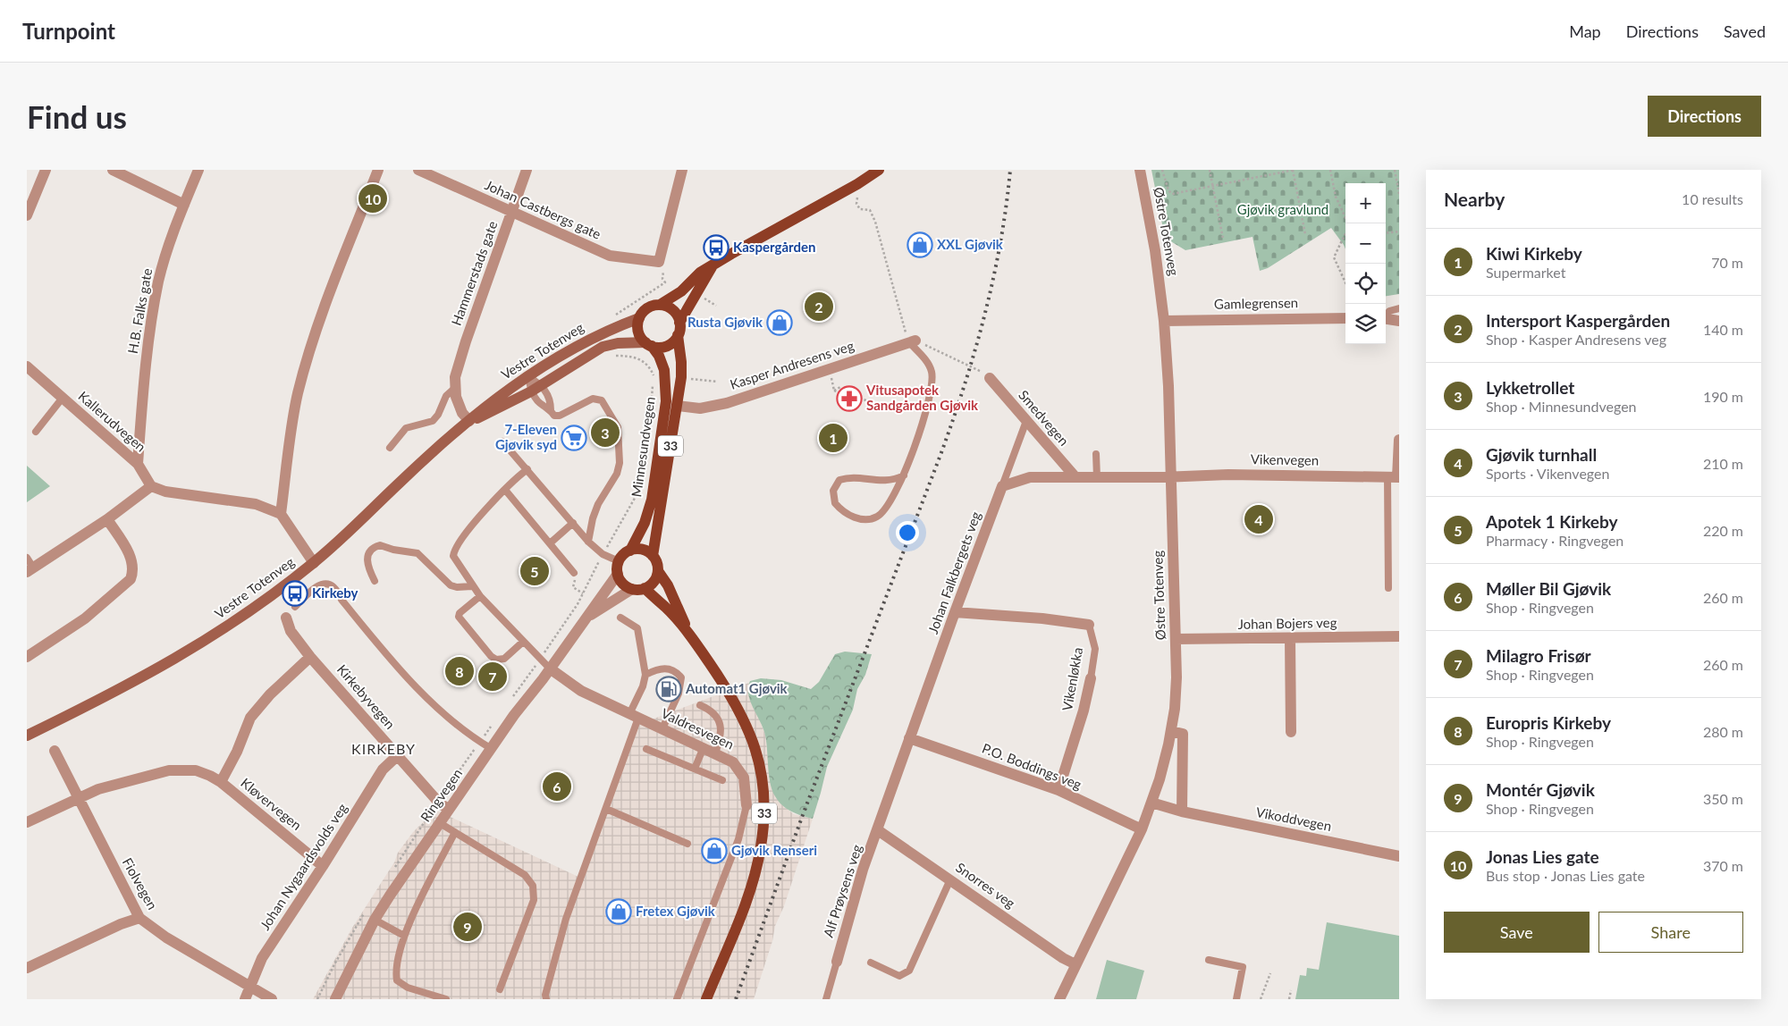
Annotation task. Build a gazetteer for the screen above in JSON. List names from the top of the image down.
{
  "streets": {
    "main road": ["Vestre Totenveg", "33", "Minnesundvegen"],
    "street": [
      "Johan Castbergs gate",
      "Østre Totenveg",
      "Hammerstads gate",
      "Gamlegrensen",
      "H.B. Falks gate",
      "Kasper Andresens veg",
      "Smedvegen",
      "Kallerudvegen",
      "Vikenvegen",
      "Johan Falkbergets veg",
      "Johan Bojers veg",
      "Vikenløkka",
      "Kirkebyvegen",
      "Valdresvegen",
      "P.O. Boddings veg",
      "Ringvegen",
      "Kløvervegen",
      "Vikoddvegen",
      "Johan Nygaardsvolds veg",
      "Fiolvegen",
      "Snorres veg",
      "Alf Prøysens veg"
    ]
  },
  "crossings": [
    ["Johan Castbergs gate", "Hammerstads gate"],
    ["Østre Totenveg", "Gamlegrensen"],
    ["Østre Totenveg", "Vikenvegen"],
    ["Østre Totenveg", "Johan Bojers veg"],
    ["Østre Totenveg", "P.O. Boddings veg"],
    ["Østre Totenveg", "Vikoddvegen"],
    ["Østre Totenveg", "Snorres veg"],
    ["Hammerstads gate", "Vestre Totenveg"],
    ["H.B. Falks gate", "Kallerudvegen"],
    ["Vestre Totenveg", "33"],
    ["Vestre Totenveg", "Minnesundvegen"],
    ["Kasper Andresens veg", "Minnesundvegen"],
    ["33", "Minnesundvegen"],
    ["Minnesundvegen", "Ringvegen"],
    ["Johan Falkbergets veg", "Vikenløkka"],
    ["Johan Falkbergets veg", "P.O. Boddings veg"],
    ["Johan Falkbergets veg", "Snorres veg"],
    ["Johan Falkbergets veg", "Alf Prøysens veg"],
    ["Vikenløkka", "P.O. Boddings veg"],
    ["Kirkebyvegen", "Ringvegen"],
    ["Kirkebyvegen", "Johan Nygaardsvolds veg"],
    ["Valdresvegen", "Ringvegen"],
    ["Kløvervegen", "Johan Nygaardsvolds veg"],
    ["Kløvervegen", "Fiolvegen"],
    ["Johan Nygaardsvolds veg", "Fiolvegen"],
    ["Snorres veg", "Alf Prøysens veg"]
  ],
  "districts": ["KIRKEBY"],
  "parks": ["Gjøvik gravlund"],
  "places": {
    "shop": [
      "XXL Gjøvik",
      "Rusta Gjøvik",
      "Gjøvik Renseri",
      "Fretex Gjøvik"
    ],
    "bus stop": ["Kaspergården", "Kirkeby"],
    "pharmacy": ["Vitusapotek Sandgården Gjøvik"],
    "supermarket": ["7-Eleven Gjøvik syd"],
    "fuel station": ["Automat1 Gjøvik"]
  },
  "page": {
    "header": "Turnpoint",
    "nav": ["Map", "Directions", "Saved"],
    "buttons": [
      "Directions",
      ["Save", "Share"]
    ],
    "title": "Find us",
    "heading": ["Nearby", "10 results"],
    "pins": [
      "10",
      "2",
      "3",
      "1",
      "4",
      "5",
      "8",
      "7",
      "6",
      "9"
    ],
    "map_buttons": ["+", "−"],
    "list": [
      {
        "mark": "1",
        "name": "Kiwi Kirkeby",
        "note": "Supermarket",
        "value": "70 m"
      },
      {
        "mark": "2",
        "name": "Intersport Kaspergården",
        "note": "Shop · Kasper Andresens veg",
        "value": "140 m"
      },
      {
        "mark": "3",
        "name": "Lykketrollet",
        "note": "Shop · Minnesundvegen",
        "value": "190 m"
      },
      {
        "mark": "4",
        "name": "Gjøvik turnhall",
        "note": "Sports · Vikenvegen",
        "value": "210 m"
      },
      {
        "mark": "5",
        "name": "Apotek 1 Kirkeby",
        "note": "Pharmacy · Ringvegen",
        "value": "220 m"
      },
      {
        "mark": "6",
        "name": "Møller Bil Gjøvik",
        "note": "Shop · Ringvegen",
        "value": "260 m"
      },
      {
        "mark": "7",
        "name": "Milagro Frisør",
        "note": "Shop · Ringvegen",
        "value": "260 m"
      },
      {
        "mark": "8",
        "name": "Europris Kirkeby",
        "note": "Shop · Ringvegen",
        "value": "280 m"
      },
      {
        "mark": "9",
        "name": "Montér Gjøvik",
        "note": "Shop · Ringvegen",
        "value": "350 m"
      },
      {
        "mark": "10",
        "name": "Jonas Lies gate",
        "note": "Bus stop · Jonas Lies gate",
        "value": "370 m"
      }
    ]
  }
}
